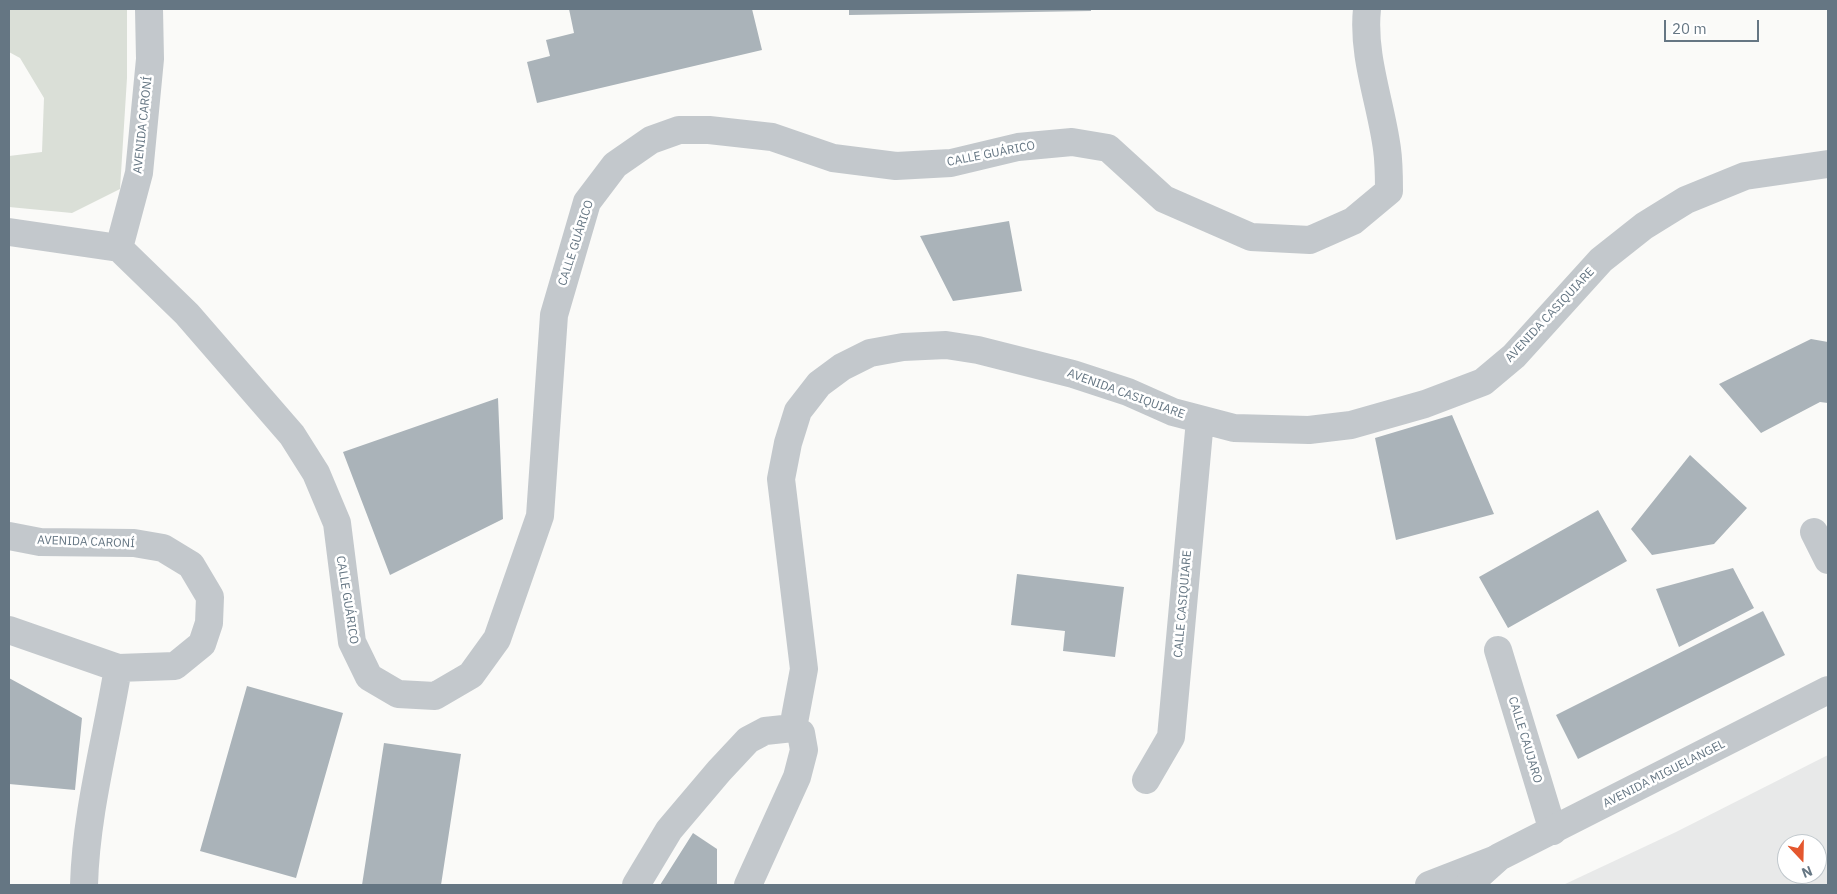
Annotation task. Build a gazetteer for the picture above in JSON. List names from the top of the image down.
{
  "streets": {
    "street": [
      "AVENIDA CARONÍ",
      "CALLE GUÁRICO",
      "AVENIDA CASIQUIARE",
      "CALLE CASIQUIARE",
      "CALLE CAUJARO",
      "AVENIDA MIGUELANGEL"
    ]
  },
  "crossings": [
    ["AVENIDA CARONÍ", "CALLE GUÁRICO"],
    ["AVENIDA CASIQUIARE", "CALLE CASIQUIARE"],
    ["CALLE CAUJARO", "AVENIDA MIGUELANGEL"]
  ],
  "scale_bar": "20 m",
  "north": "bottom"
}
